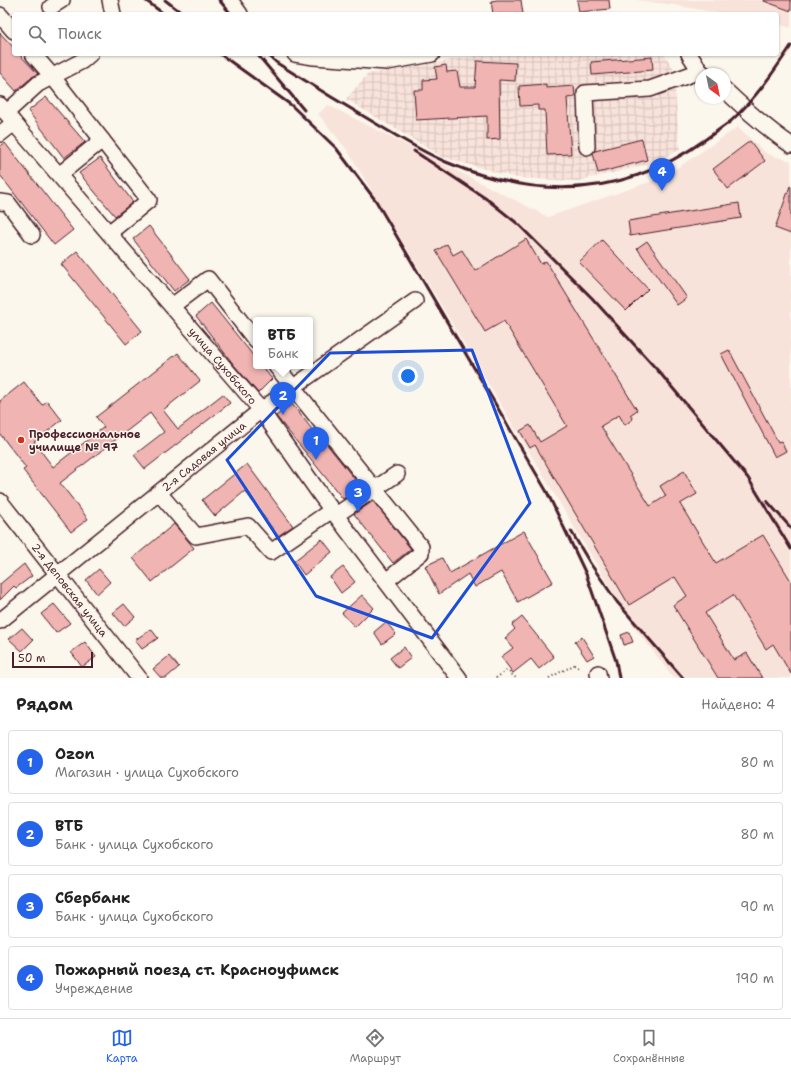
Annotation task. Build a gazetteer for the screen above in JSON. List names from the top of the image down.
{
  "streets": {
    "street": ["улица Сухобского", "2-я Садовая улица", "2-я Деповская улица"]
  },
  "crossings": [
    ["улица Сухобского", "2-я Садовая улица"],
    ["2-я Садовая улица", "2-я Деповская улица"]
  ],
  "places": ["Профессиональное училище № 97"],
  "scale_bar": "50 m",
  "north": "bottom right",
  "page": {
    "search": "Поиск",
    "pins": [
      "4",
      "2",
      "1",
      "3"
    ],
    "popup": ["ВТБ", "Банк"],
    "scale": "50 m",
    "heading": ["Рядом", "Найдено: 4"],
    "list": [
      {
        "mark": "1",
        "name": "Ozon",
        "note": "Магазин · улица Сухобского",
        "value": "80 m"
      },
      {
        "mark": "2",
        "name": "ВТБ",
        "note": "Банк · улица Сухобского",
        "value": "80 m"
      },
      {
        "mark": "3",
        "name": "Сбербанк",
        "note": "Банк · улица Сухобского",
        "value": "90 m"
      },
      {
        "mark": "4",
        "name": "Пожарный поезд ст. Красноуфимск",
        "note": "Учреждение",
        "value": "190 m"
      }
    ],
    "nav": ["Карта", "Маршрут", "Сохранённые"]
  }
}
